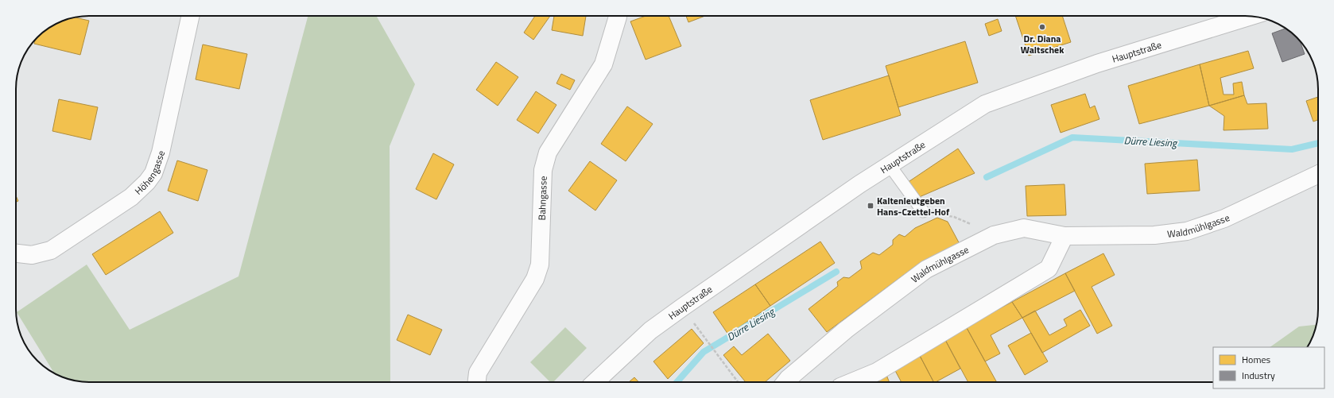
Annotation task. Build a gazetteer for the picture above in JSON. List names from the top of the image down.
{
  "streets": {
    "street": [
      "Hauptstraße",
      "Höhengasse",
      "Bahngasse",
      "Waldmühlgasse"
    ]
  },
  "water": ["Dürre Liesing"],
  "places": {
    "other": ["Dr. Diana Waltschek"],
    "transit": ["Kaltenleutgeben Hans-Czettel-Hof"]
  },
  "legend": ["Homes", "Industry"]
}
